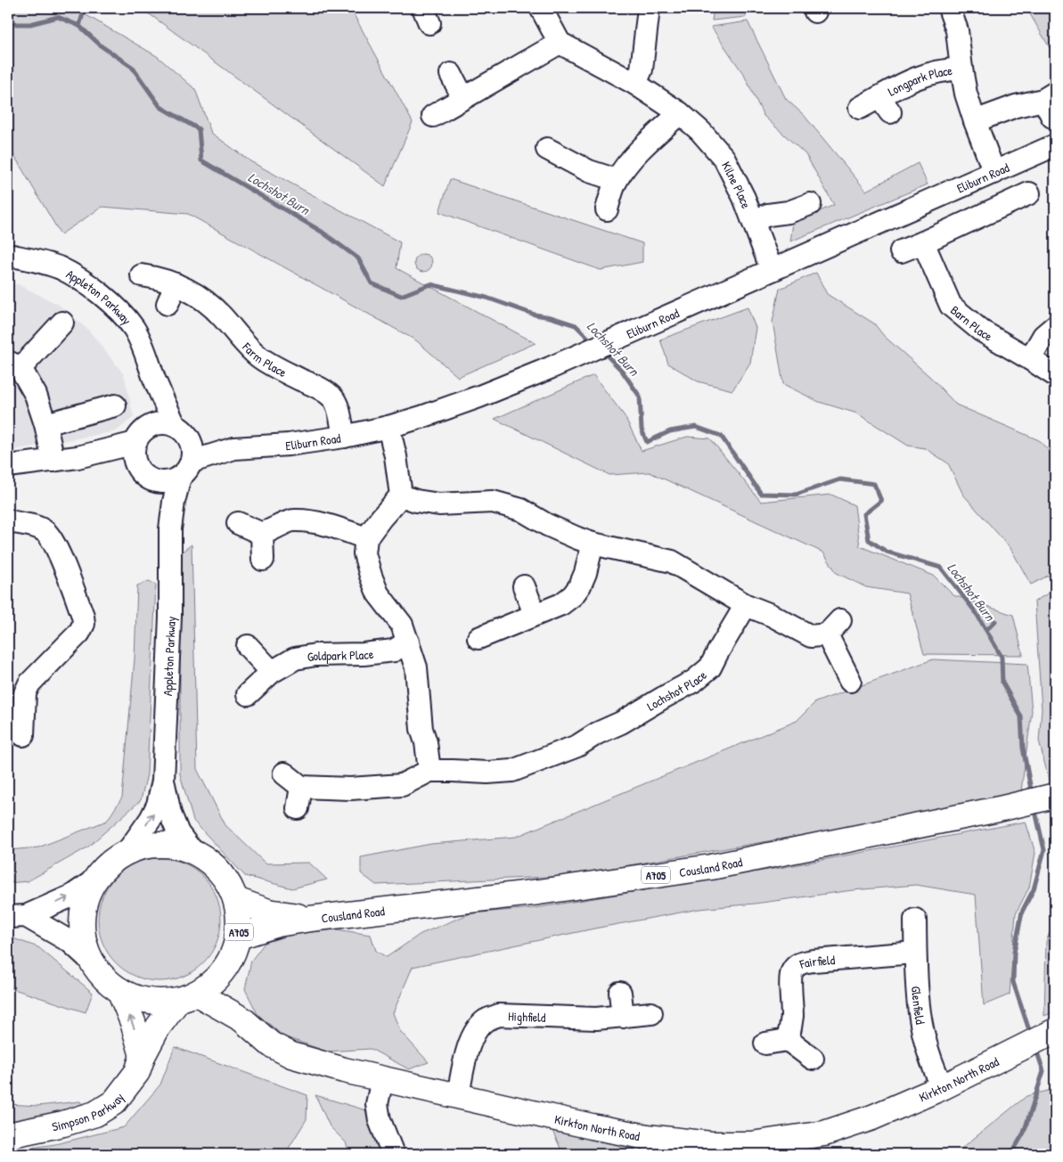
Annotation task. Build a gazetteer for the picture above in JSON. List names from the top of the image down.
{
  "streets": {
    "main road": [
      "Cousland Road",
      "A705",
      "Kirkton North Road",
      "Simpson Parkway"
    ],
    "street": [
      "Longpark Place",
      "Eliburn Road",
      "Kilne Place",
      "Appleton Parkway",
      "Barn Place",
      "Farm Place",
      "Goldpark Place",
      "Lochshot Place",
      "Fairfield",
      "Glenfield",
      "Highfield"
    ]
  },
  "crossings": [
    ["Longpark Place", "Eliburn Road"],
    ["Eliburn Road", "Kilne Place"],
    ["Eliburn Road", "Appleton Parkway"],
    ["Eliburn Road", "Farm Place"],
    ["Appleton Parkway", "Cousland Road"],
    ["Appleton Parkway", "A705"],
    ["Appleton Parkway", "Kirkton North Road"],
    ["Appleton Parkway", "Simpson Parkway"],
    ["Cousland Road", "A705"],
    ["Cousland Road", "Kirkton North Road"],
    ["Cousland Road", "Simpson Parkway"],
    ["A705", "Kirkton North Road"],
    ["A705", "Simpson Parkway"],
    ["Fairfield", "Glenfield"],
    ["Glenfield", "Kirkton North Road"],
    ["Highfield", "Kirkton North Road"],
    ["Kirkton North Road", "Simpson Parkway"]
  ],
  "water": ["Lochshot Burn"]
}
